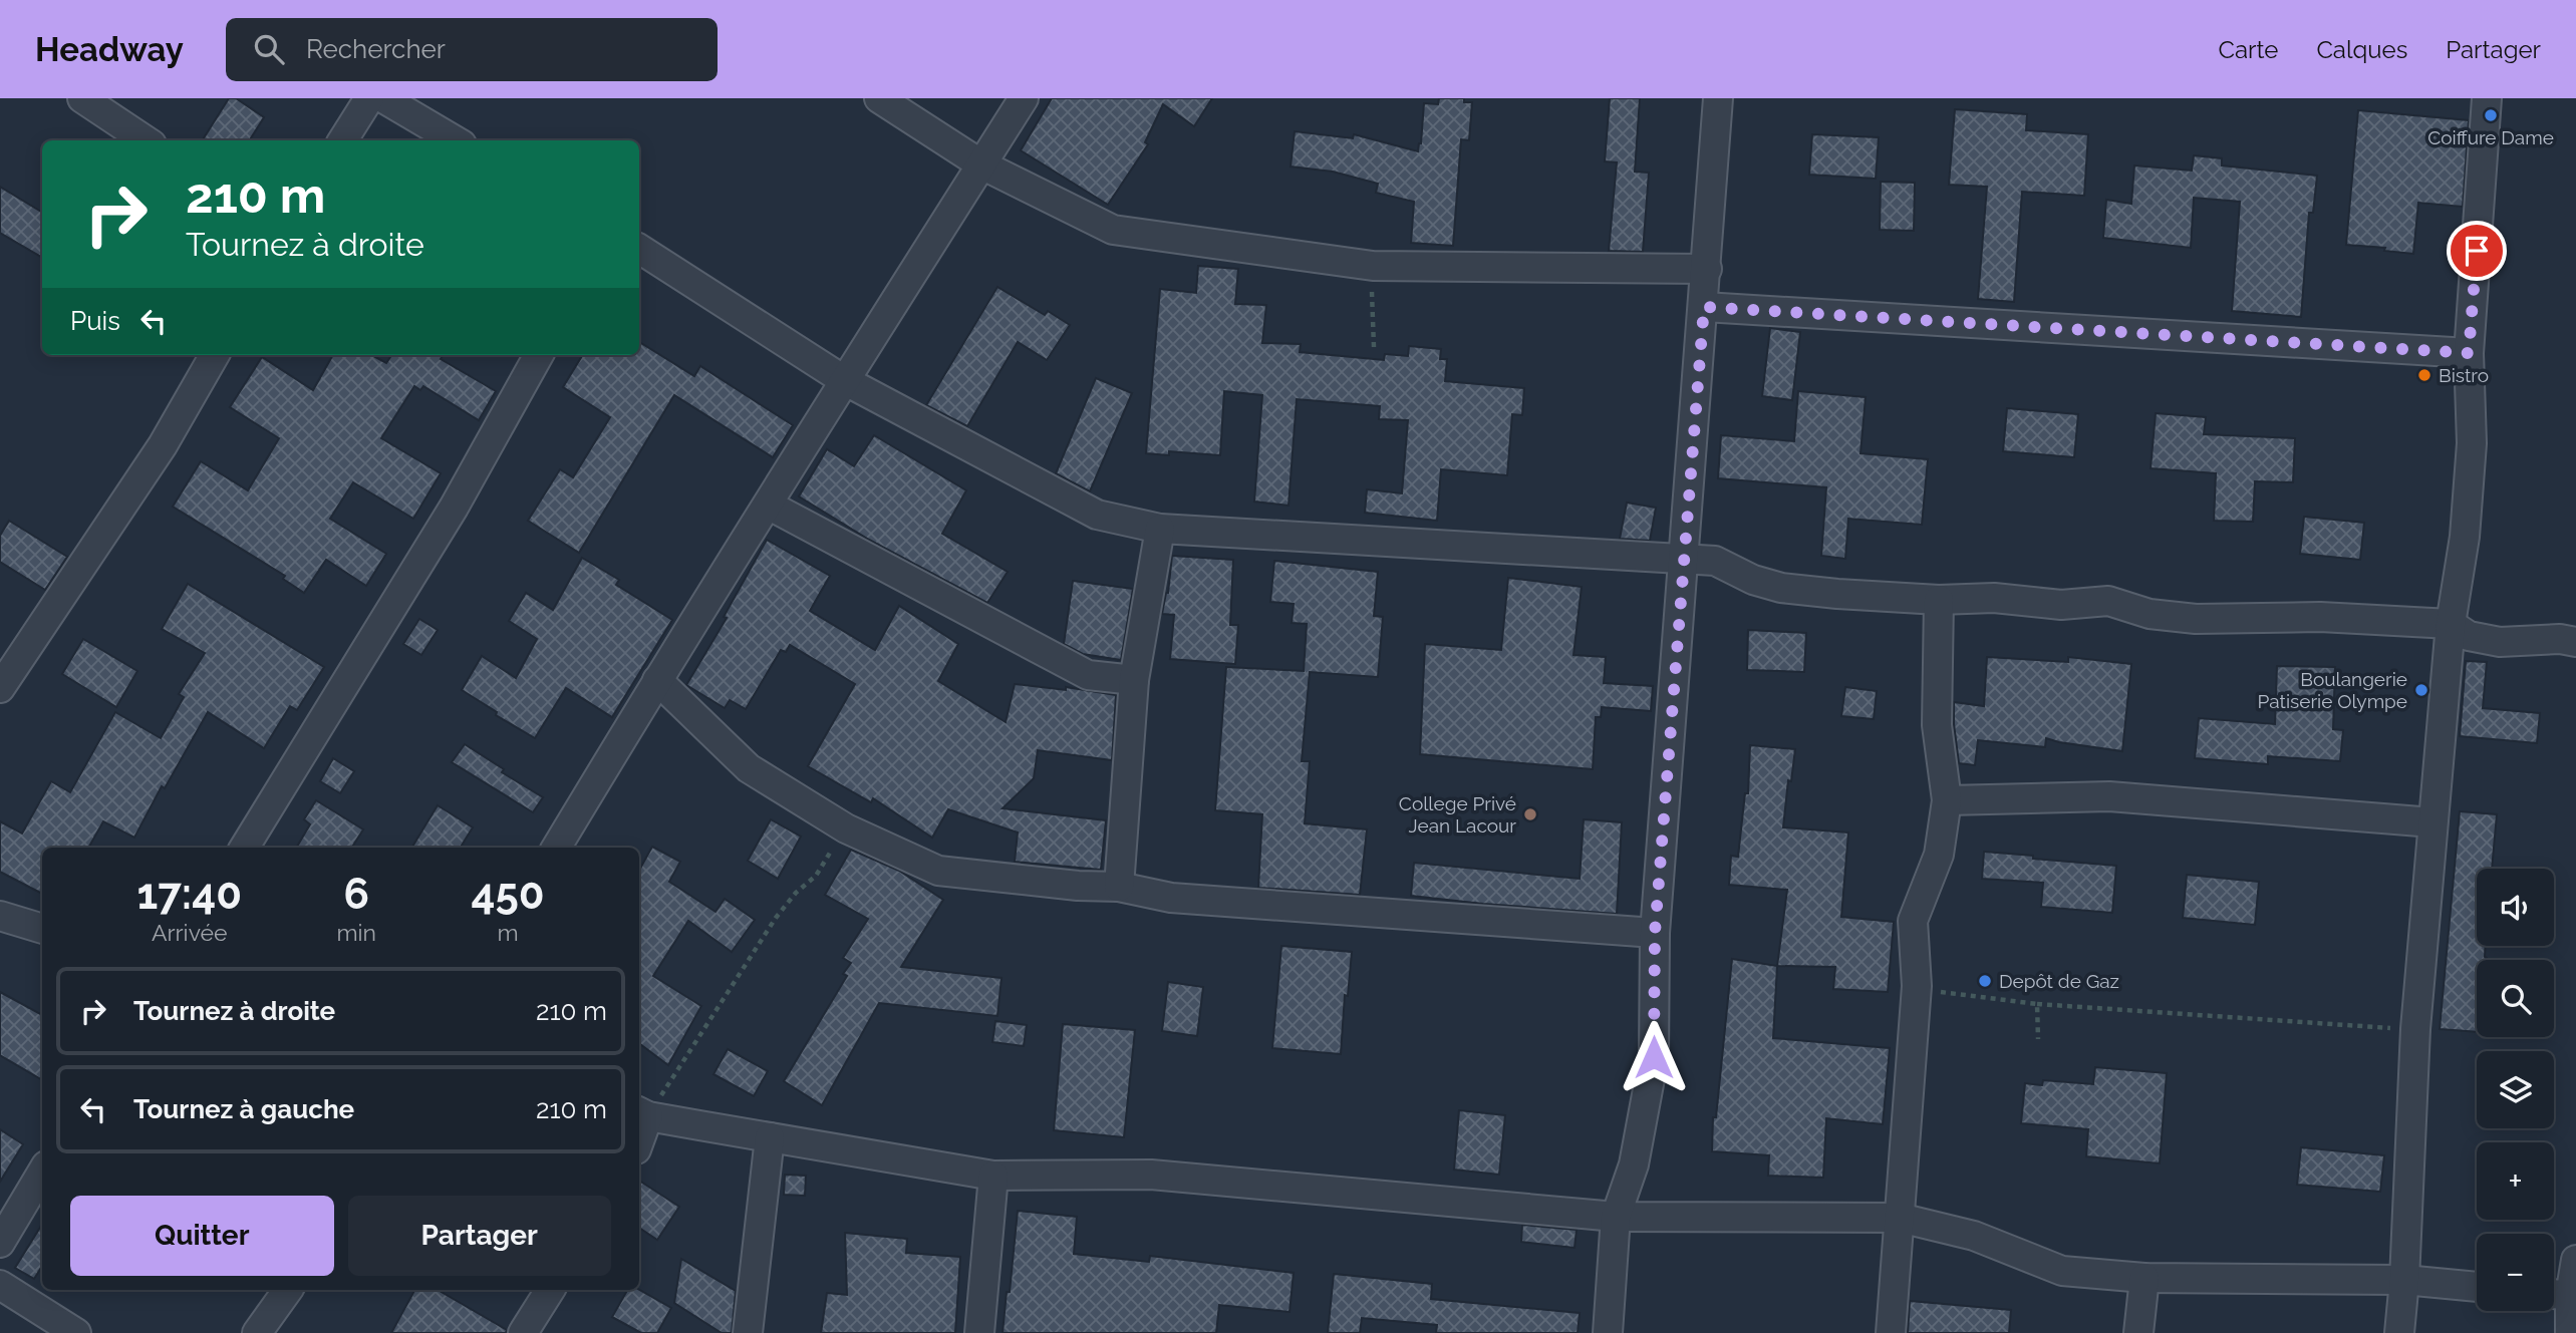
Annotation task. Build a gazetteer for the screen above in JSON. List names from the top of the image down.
{
  "places": [
    "Coiffure Dame",
    "Bistro",
    "Boulangerie Patiserie Olympe",
    "College Privé Jean Lacour",
    "Depôt de Gaz"
  ],
  "page": {
    "header": "Headway",
    "search": "Rechercher",
    "nav": ["Carte", "Calques", "Partager"],
    "turn": ["210 m", "Tournez à droite"],
    "then": "Puis",
    "eta": [
      "17:40",
      "Arrivée",
      "6",
      "min",
      "450",
      "m"
    ],
    "map_buttons": ["+", "−"],
    "list": [
      {
        "name": "Tournez à droite",
        "value": "210 m"
      },
      {
        "name": "Tournez à gauche",
        "value": "210 m"
      }
    ],
    "buttons": ["Quitter", "Partager"]
  }
}
